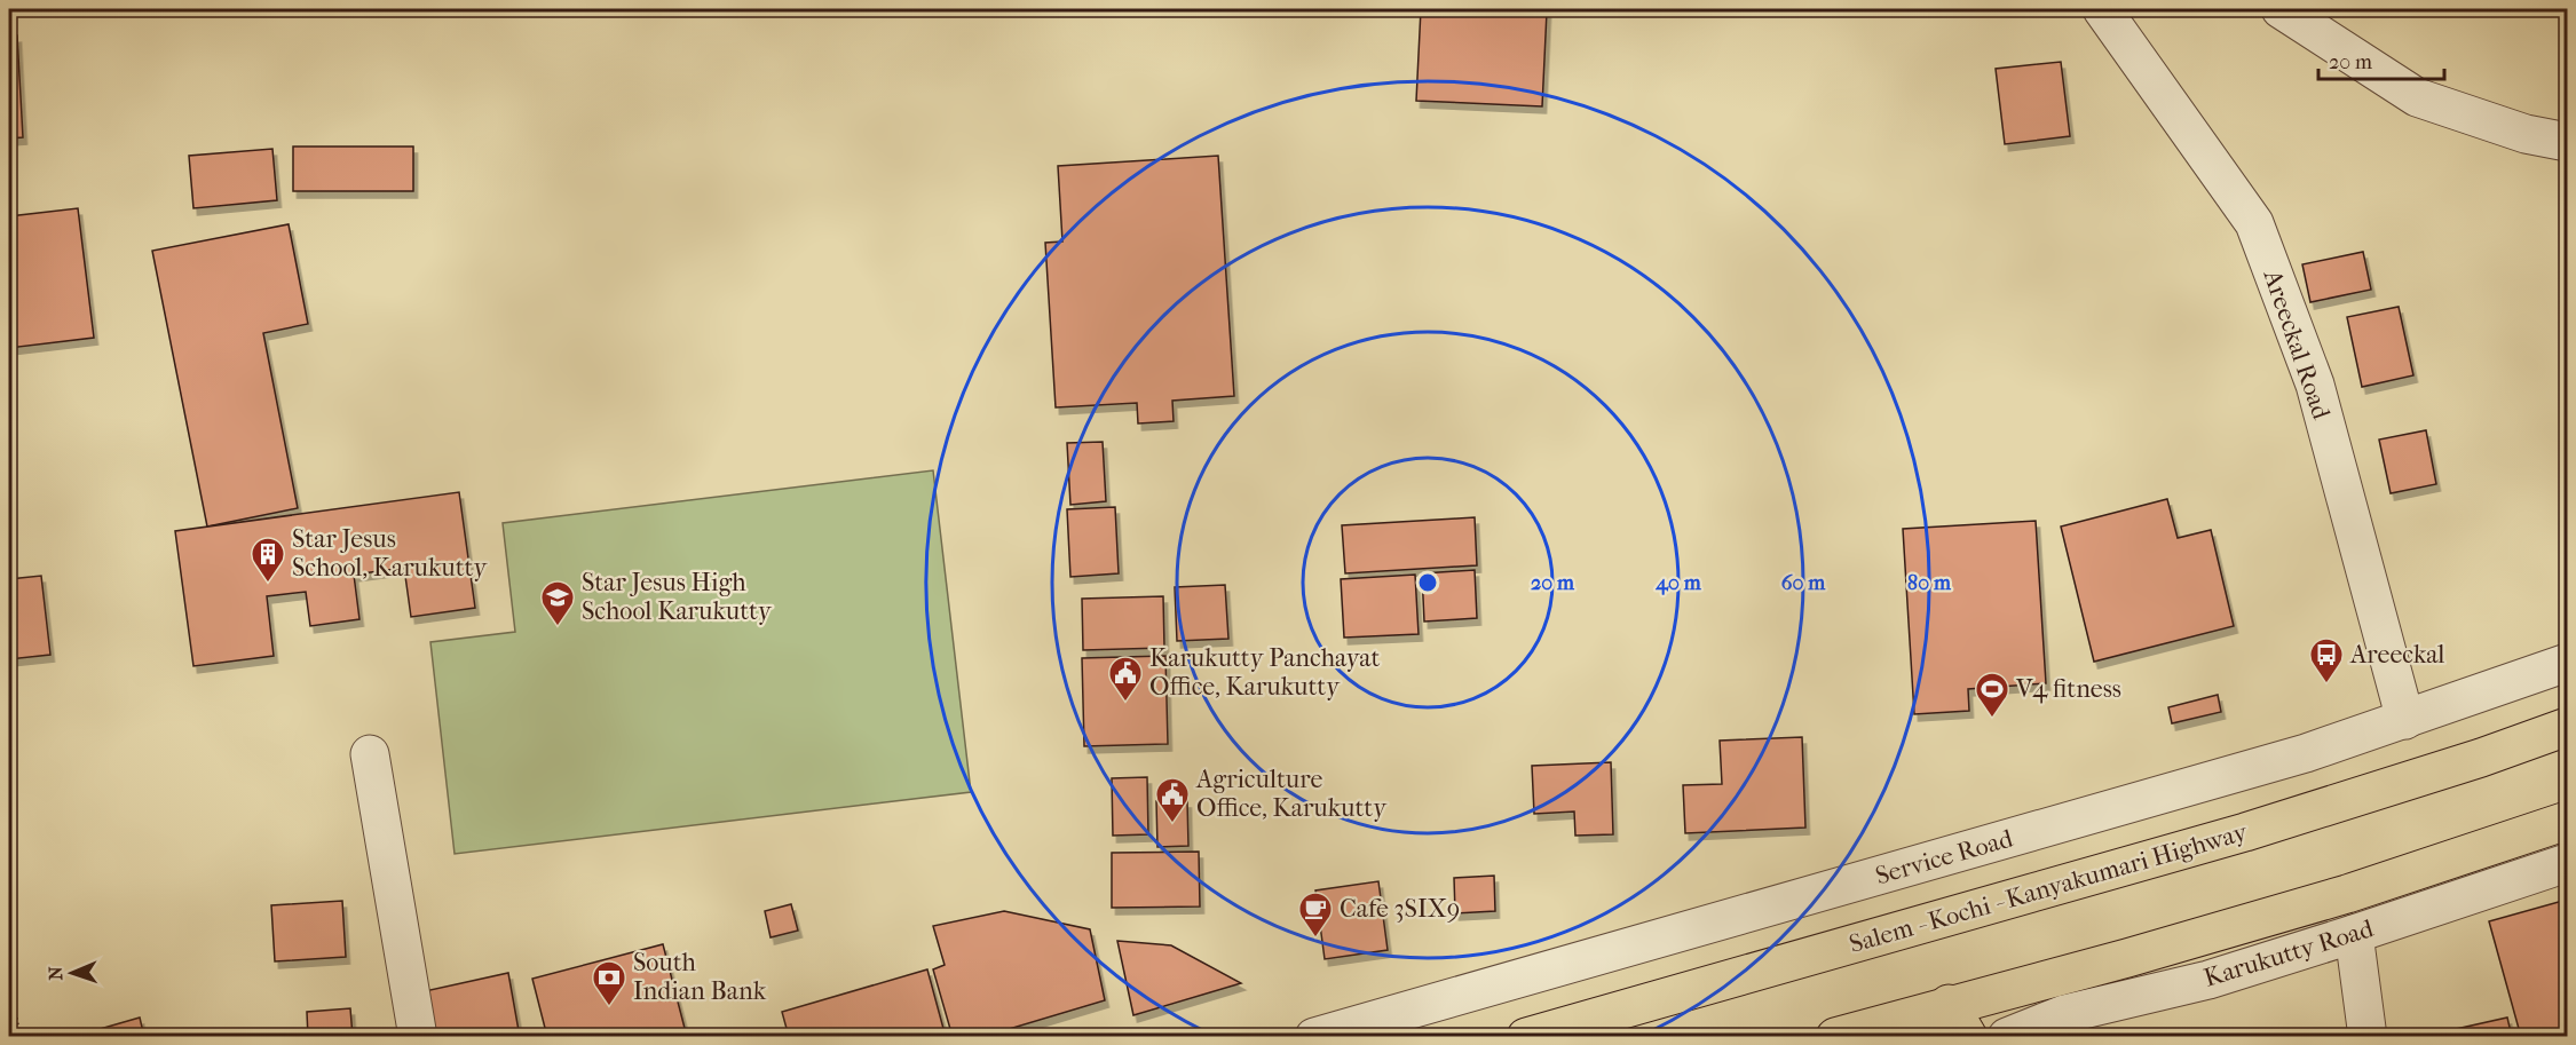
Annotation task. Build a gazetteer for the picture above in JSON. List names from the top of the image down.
{
  "streets": {
    "highway": ["Salem - Kochi - Kanyakumari Highway"],
    "street": ["Areeckal Road", "Service Road", "Karukutty Road"]
  },
  "crossings": [
    ["Areeckal Road", "Service Road"]
  ],
  "places": {
    "building": ["Star Jesus School, Karukutty"],
    "school or university": ["Star Jesus High School Karukutty"],
    "bus stop": ["Areeckal"],
    "public building": ["Karukutty Panchayat Office, Karukutty", "Agriculture Office, Karukutty"],
    "sports": ["V4 fitness"],
    "cafe": ["Cafe 3SIX9"],
    "bank": ["South Indian Bank"]
  },
  "scale_bar": "20 m",
  "north": "left",
  "rings": [
    "20 m",
    "40 m",
    "60 m",
    "80 m"
  ]
}
